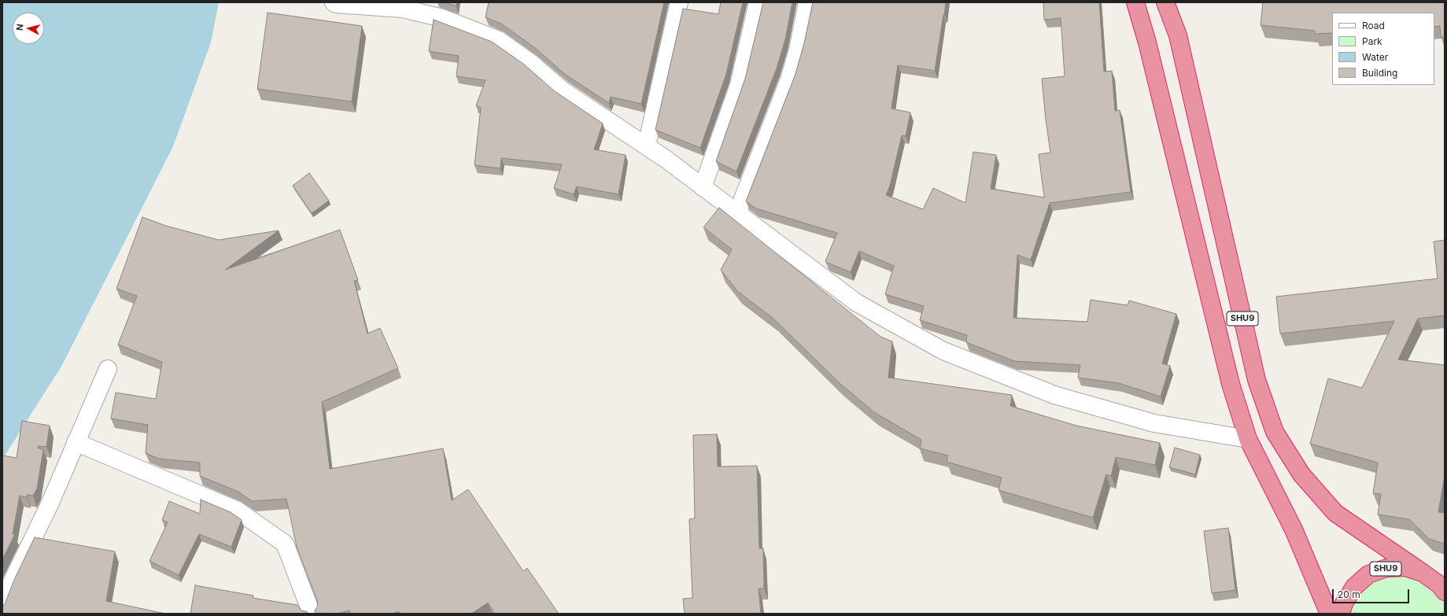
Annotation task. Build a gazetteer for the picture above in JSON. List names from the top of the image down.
{
  "streets": {
    "highway": ["SHU9"]
  },
  "legend": [
    "Road",
    "Park",
    "Water",
    "Building"
  ],
  "scale_bar": "20 m",
  "north": "left"
}
